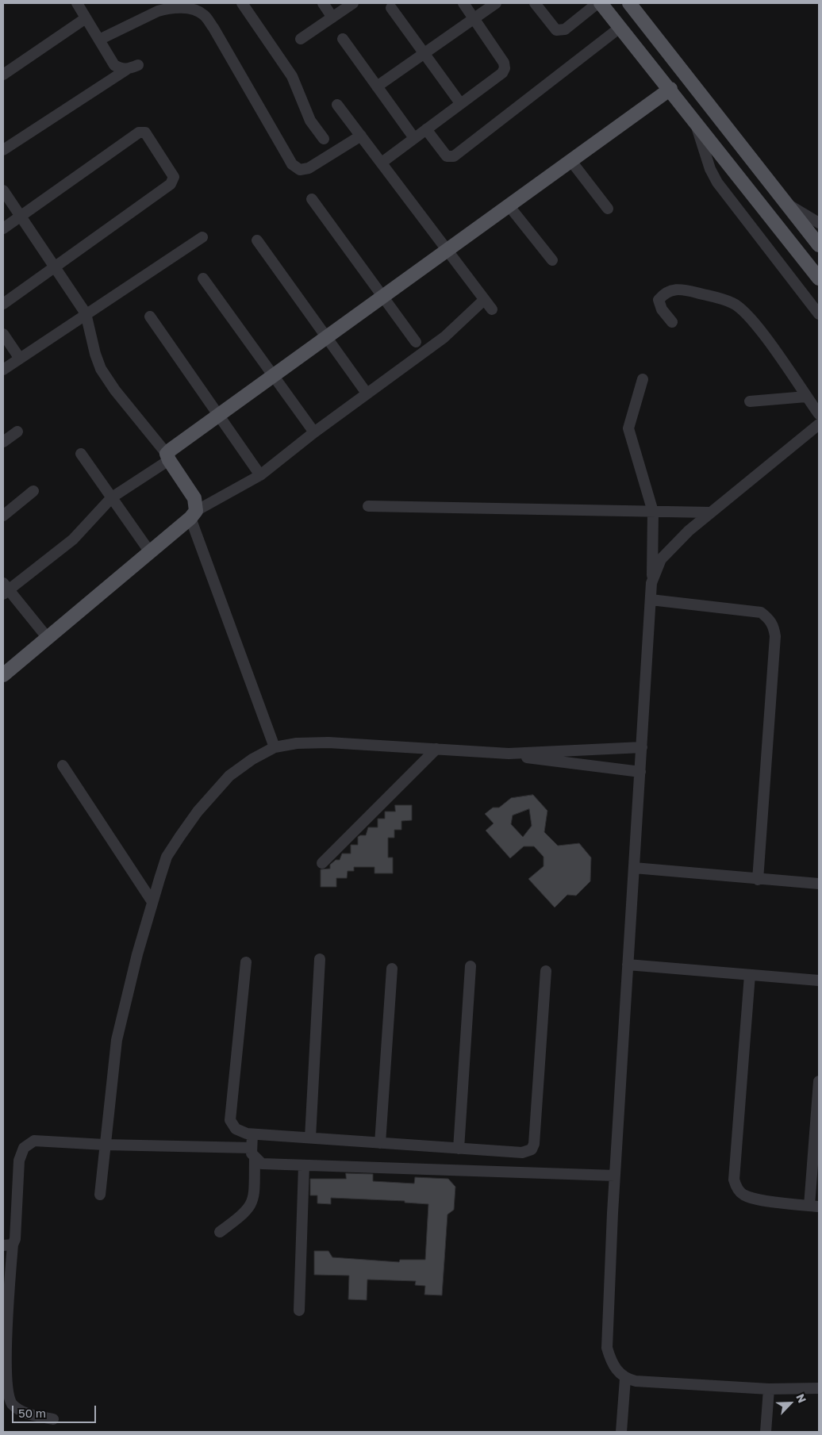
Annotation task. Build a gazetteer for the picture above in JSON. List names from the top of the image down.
{
  "scale_bar": "50 m",
  "north": "top right"
}
